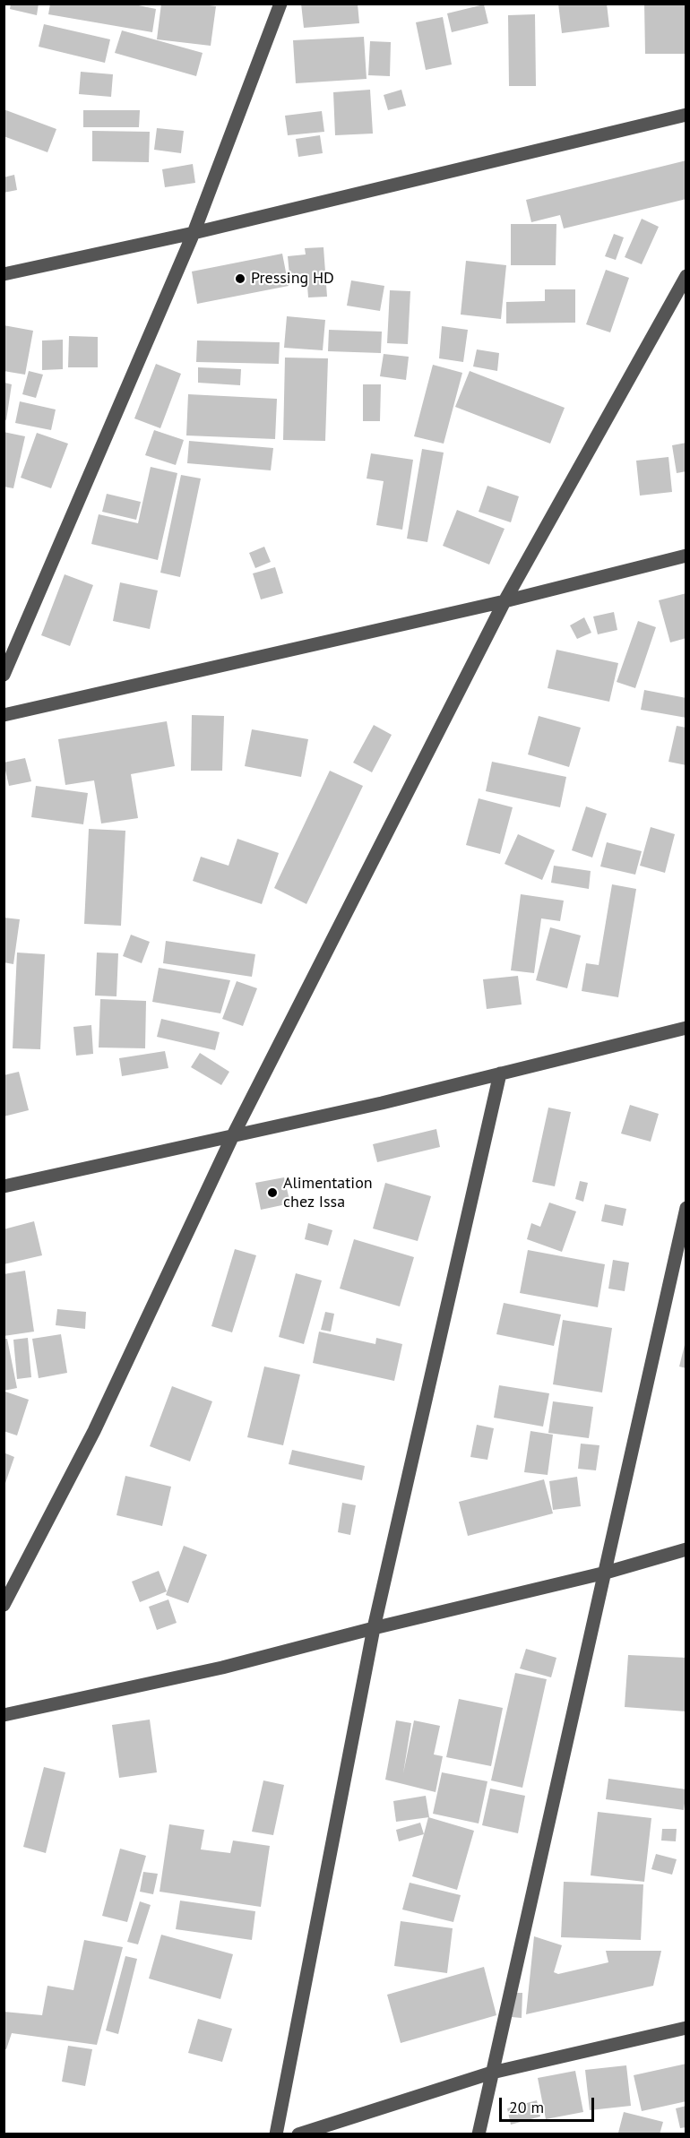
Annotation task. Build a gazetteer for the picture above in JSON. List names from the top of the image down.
{
  "places": ["Pressing HD", "Alimentation chez Issa"],
  "scale_bar": "20 m"
}
